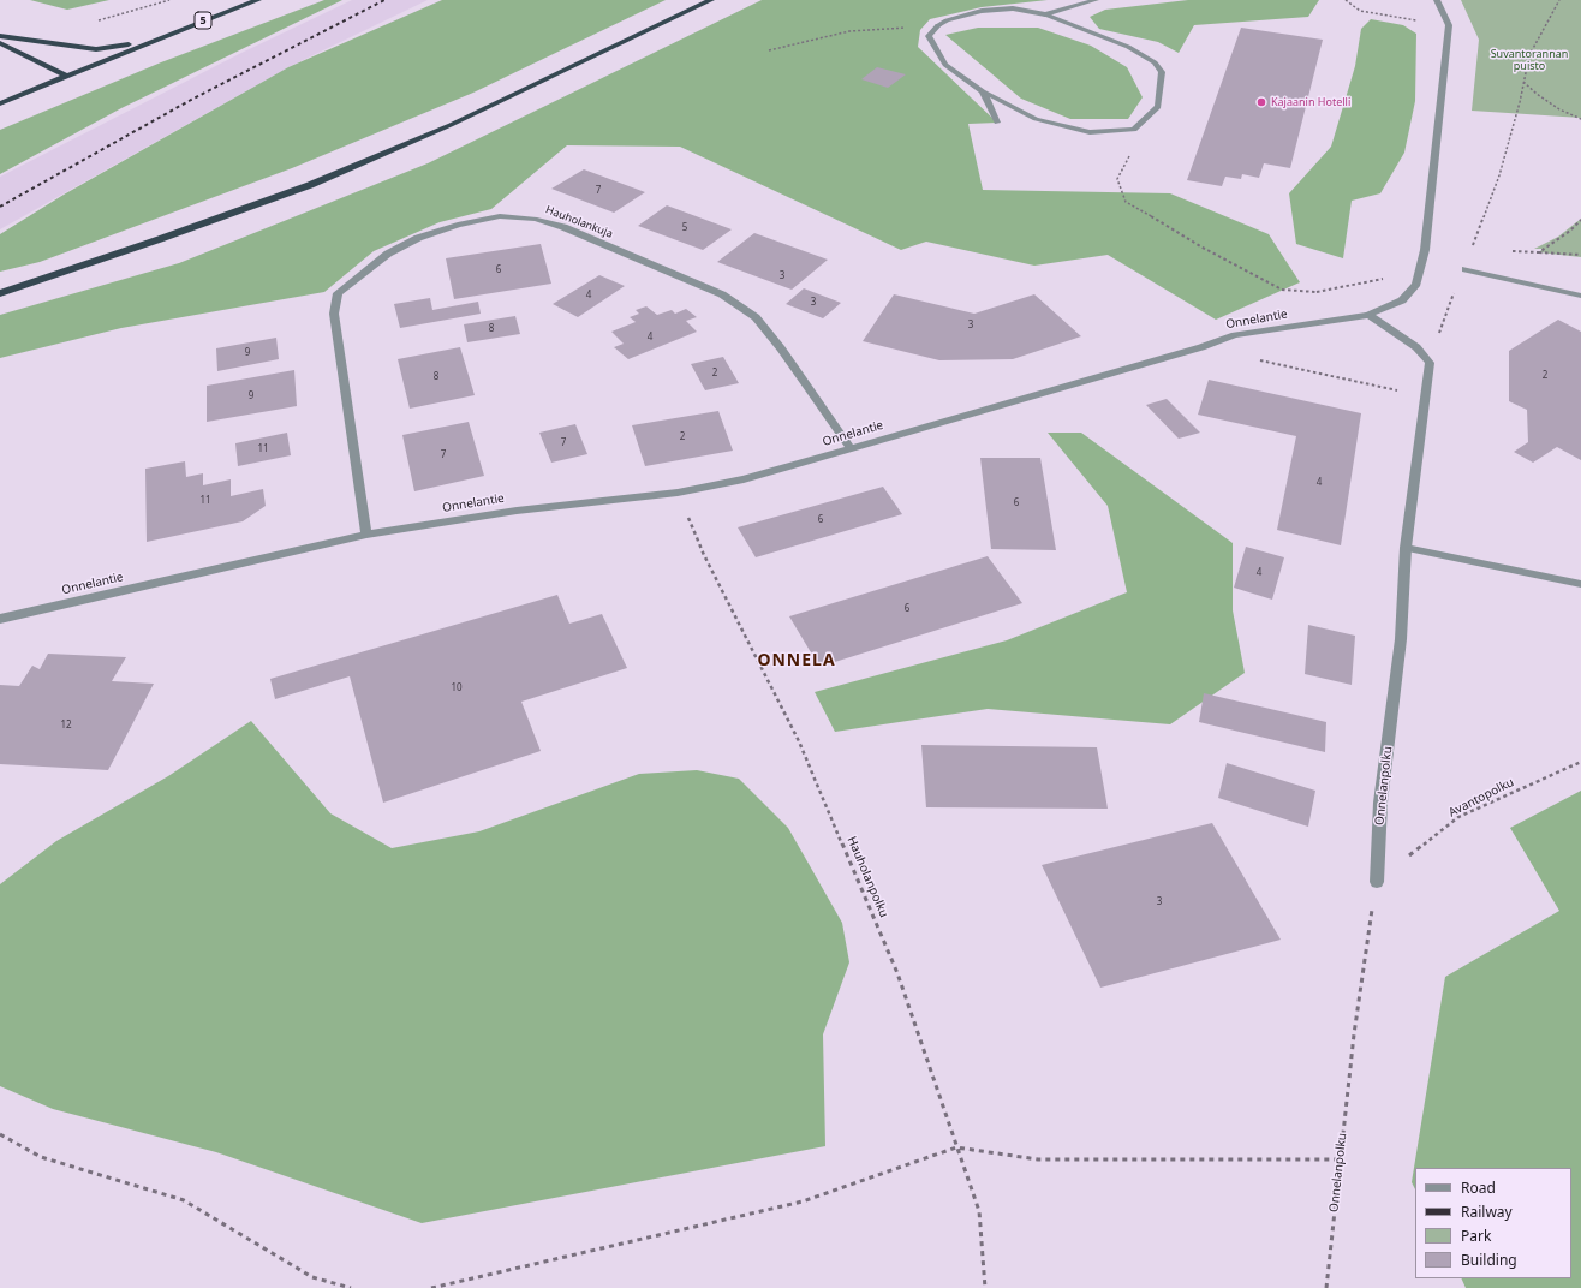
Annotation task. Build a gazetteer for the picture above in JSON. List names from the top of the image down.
{
  "streets": {
    "highway": ["5"],
    "street": ["Hauholankuja", "Onnelantie", "Onnelanpolku"],
    "path": ["Avantopolku", "Hauholanpolku"]
  },
  "crossings": [
    ["Hauholankuja", "Onnelantie"],
    ["Onnelantie", "Hauholanpolku"],
    ["Onnelanpolku", "Avantopolku"]
  ],
  "districts": ["ONNELA"],
  "parks": ["Suvantorannan puisto"],
  "places": ["Kajaanin Hotelli"],
  "house_numbers": [
    "7",
    "5",
    "6",
    "3",
    "4",
    "3",
    "3",
    "8",
    "4",
    "9",
    "2",
    "2",
    "8",
    "9",
    "2",
    "7",
    "11",
    "7",
    "4",
    "11",
    "6",
    "6",
    "4",
    "6",
    "10",
    "12",
    "3"
  ],
  "legend": [
    "Road",
    "Railway",
    "Park",
    "Building"
  ]
}
